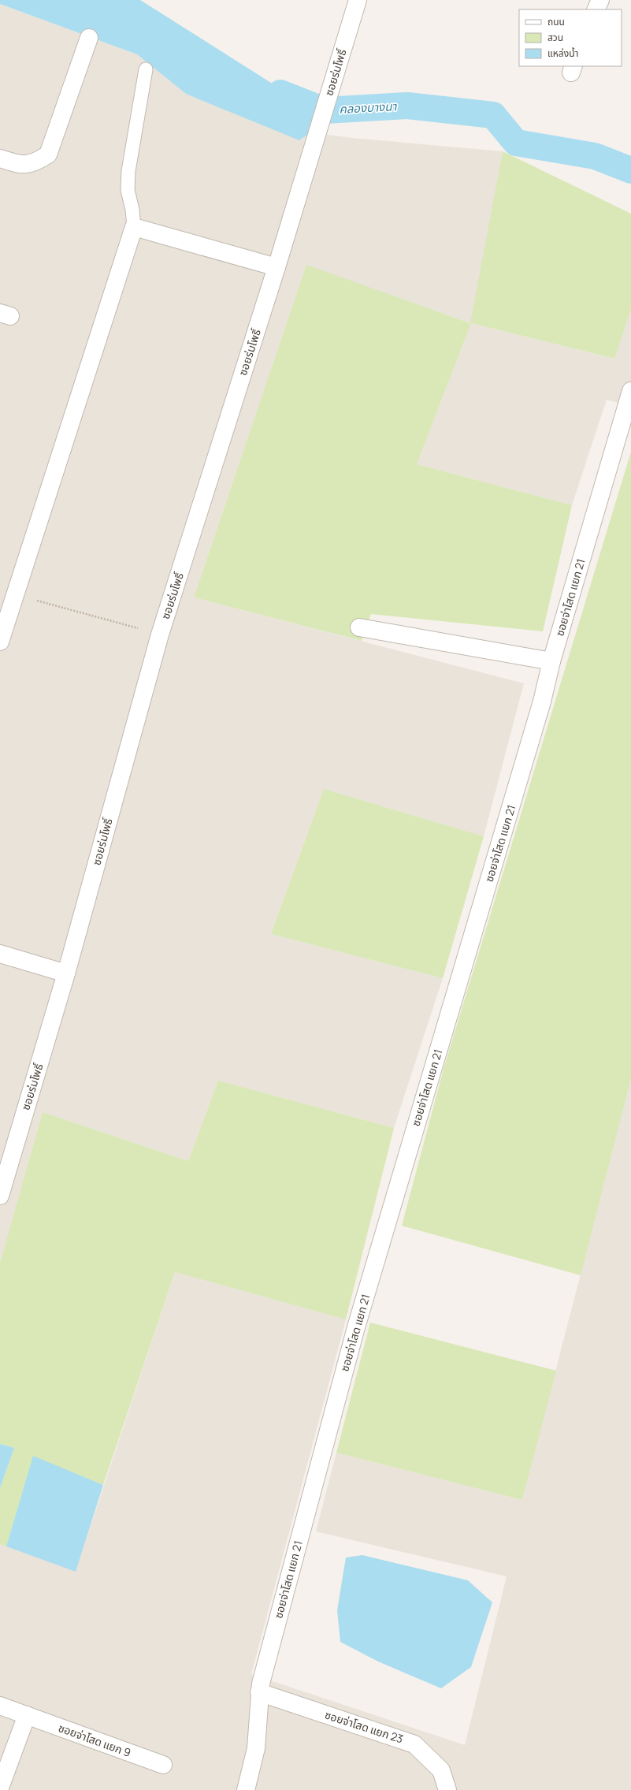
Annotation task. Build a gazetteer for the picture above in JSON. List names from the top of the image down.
{
  "streets": {
    "street": [
      "ซอยร่มโพธิ์",
      "ซอยจ่าโสด แยก 21",
      "ซอยจ่าโสด แยก 23",
      "ซอยจ่าโสด แยก 9"
    ]
  },
  "crossings": [
    ["ซอยจ่าโสด แยก 21", "ซอยจ่าโสด แยก 23"]
  ],
  "water": ["คลองบางนา"],
  "legend": ["ถนน", "สวน", "แหล่งน้ำ"]
}
